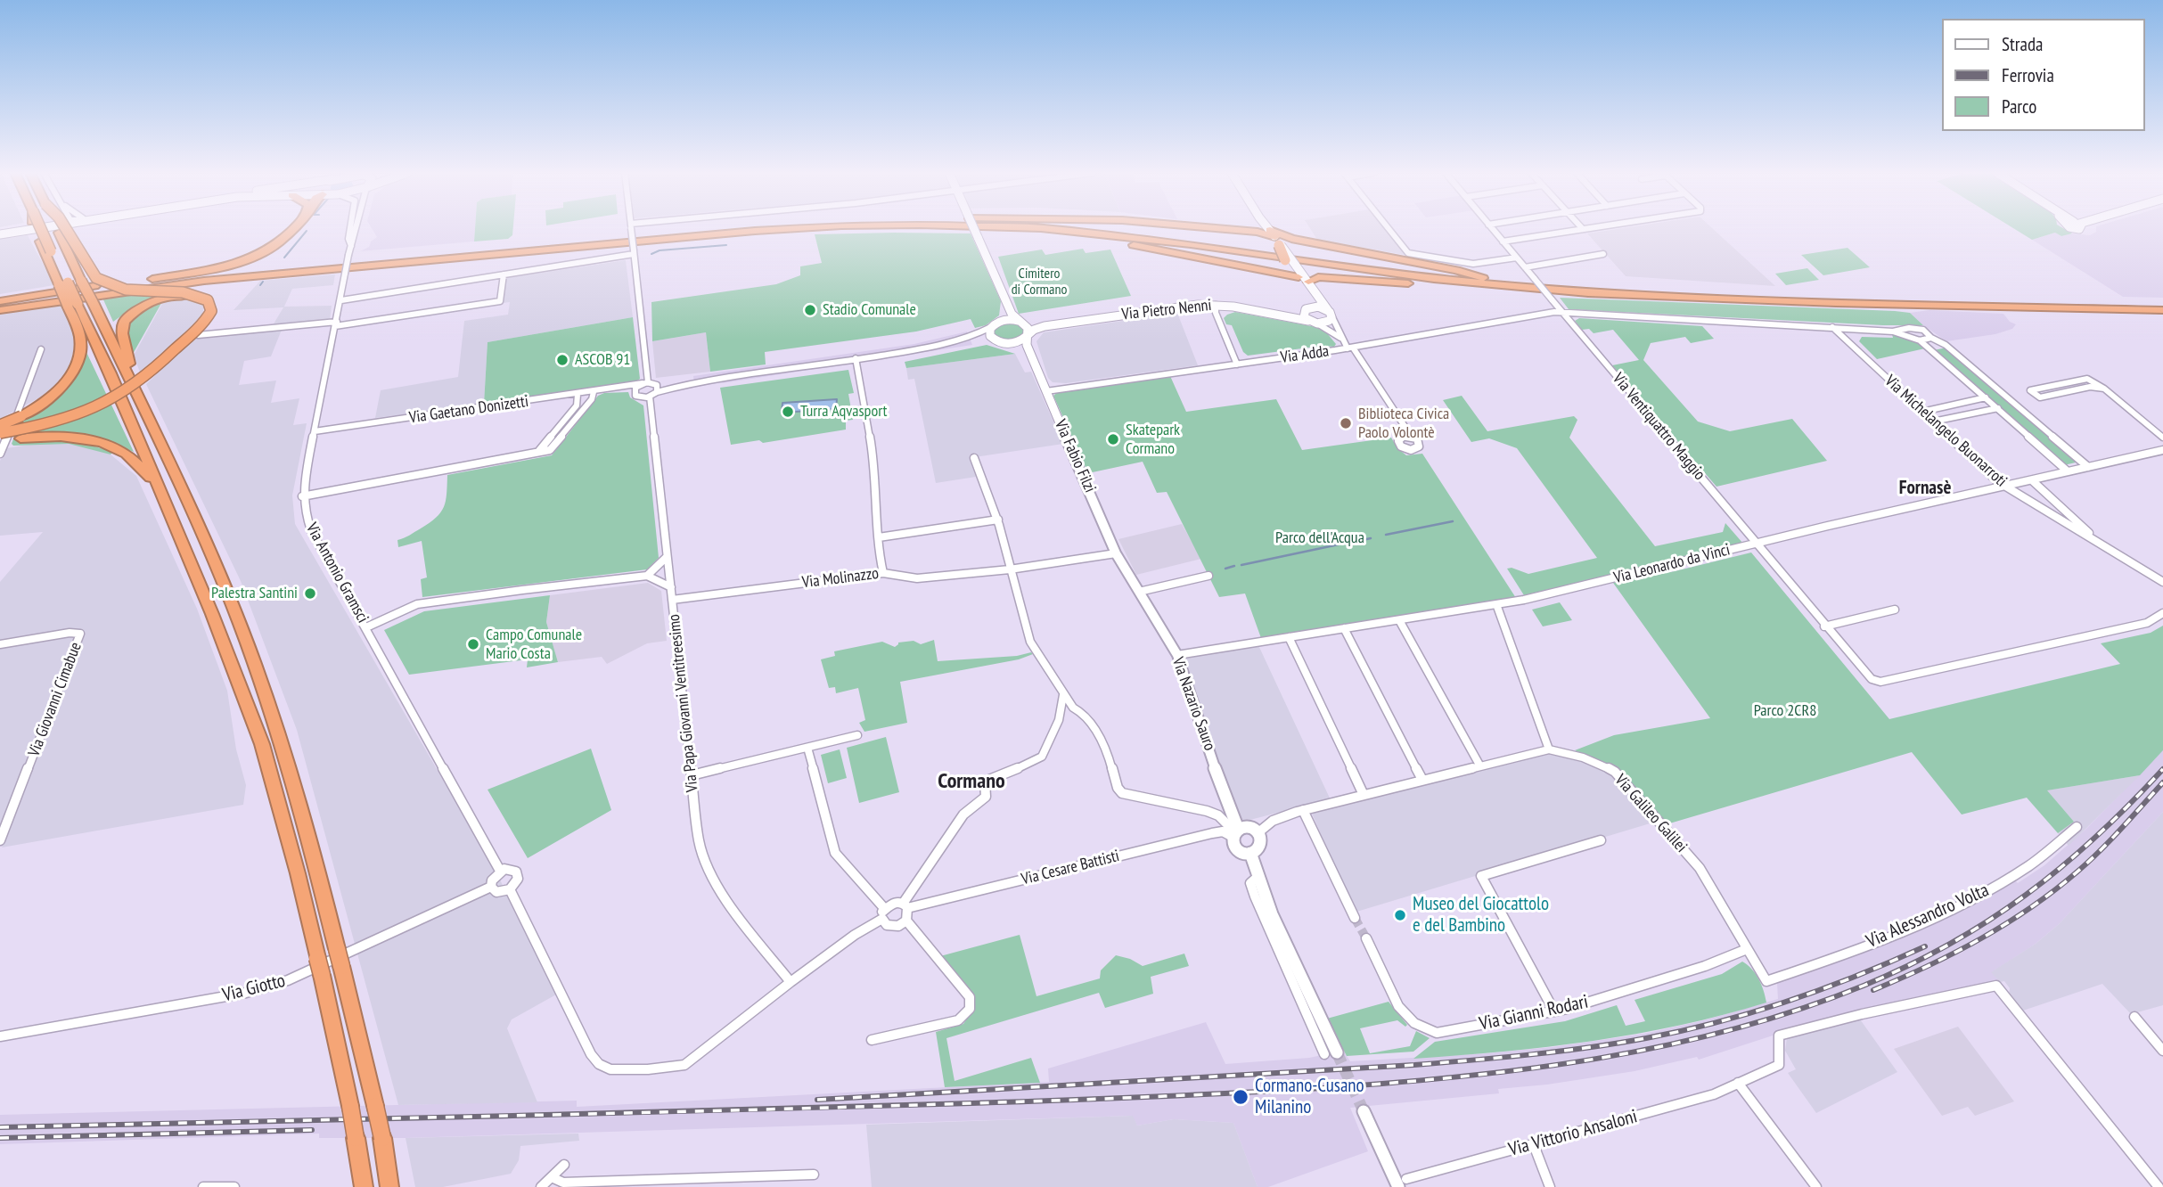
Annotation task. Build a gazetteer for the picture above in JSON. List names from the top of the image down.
{
  "streets": {
    "street": [
      "Via Pietro Nenni",
      "Via Adda",
      "Via Gaetano Donizetti",
      "Via Ventiquattro Maggio",
      "Via Michelangelo Buonarroti",
      "Via Fabio Filzi",
      "Via Leonardo da Vinci",
      "Via Antonio Gramsci",
      "Via Molinazzo",
      "Via Giovanni Cimabue",
      "Via Papa Giovanni Ventitreesimo",
      "Via Nazario Sauro",
      "Via Galileo Galilei",
      "Via Cesare Battisti",
      "Via Alessandro Volta",
      "Via Giotto",
      "Via Gianni Rodari",
      "Via Vittorio Ansaloni"
    ]
  },
  "crossings": [
    ["Via Pietro Nenni", "Via Fabio Filzi"],
    ["Via Adda", "Via Ventiquattro Maggio"],
    ["Via Adda", "Via Michelangelo Buonarroti"],
    ["Via Adda", "Via Fabio Filzi"],
    ["Via Gaetano Donizetti", "Via Antonio Gramsci"],
    ["Via Ventiquattro Maggio", "Via Leonardo da Vinci"],
    ["Via Michelangelo Buonarroti", "Via Leonardo da Vinci"],
    ["Via Fabio Filzi", "Via Molinazzo"],
    ["Via Fabio Filzi", "Via Nazario Sauro"],
    ["Via Leonardo da Vinci", "Via Nazario Sauro"],
    ["Via Antonio Gramsci", "Via Giotto"],
    ["Via Molinazzo", "Via Papa Giovanni Ventitreesimo"],
    ["Via Molinazzo", "Via Nazario Sauro"],
    ["Via Nazario Sauro", "Via Cesare Battisti"],
    ["Via Galileo Galilei", "Via Alessandro Volta"],
    ["Via Galileo Galilei", "Via Gianni Rodari"]
  ],
  "districts": ["Fornasè", "Cormano"],
  "parks": ["Cimitero di Cormano", "Parco dell'Acqua", "Parco 2CR8"],
  "places": [
    "Stadio Comunale",
    "ASCOB 91",
    "Turra Aqvasport",
    "Biblioteca Civica Paolo Volontè",
    "Skatepark Cormano",
    "Palestra Santini",
    "Campo Comunale Mario Costa",
    "Museo del Giocattolo e del Bambino",
    "Cormano-Cusano Milanino"
  ],
  "legend": ["Strada", "Ferrovia", "Parco"]
}
